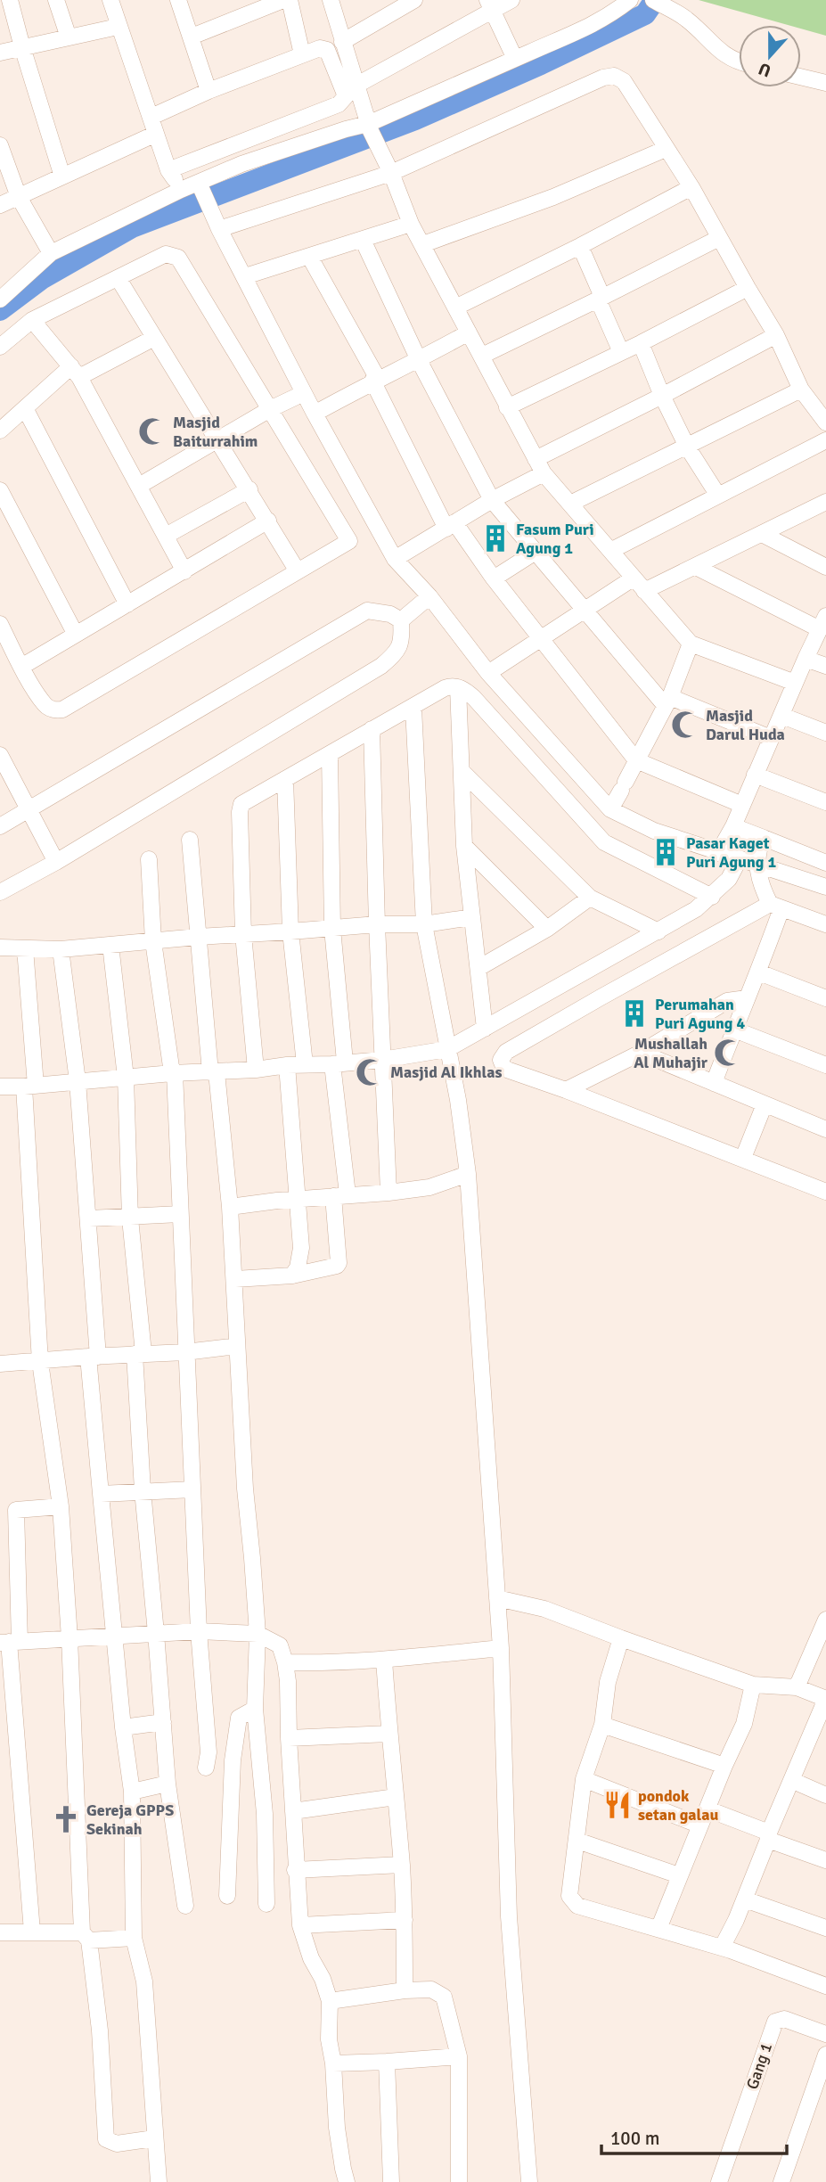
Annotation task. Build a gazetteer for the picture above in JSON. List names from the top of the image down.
{
  "streets": {
    "street": ["Gang 1"]
  },
  "places": {
    "mosque": [
      "Masjid Baiturrahim",
      "Masjid Darul Huda",
      "Mushallah Al Muhajir",
      "Masjid Al Ikhlas"
    ],
    "building": ["Fasum Puri Agung 1", "Pasar Kaget Puri Agung 1", "Perumahan Puri Agung 4"],
    "restaurant": ["pondok setan galau"],
    "church": ["Gereja GPPS Sekinah"]
  },
  "scale_bar": "100 m",
  "north": "bottom"
}
